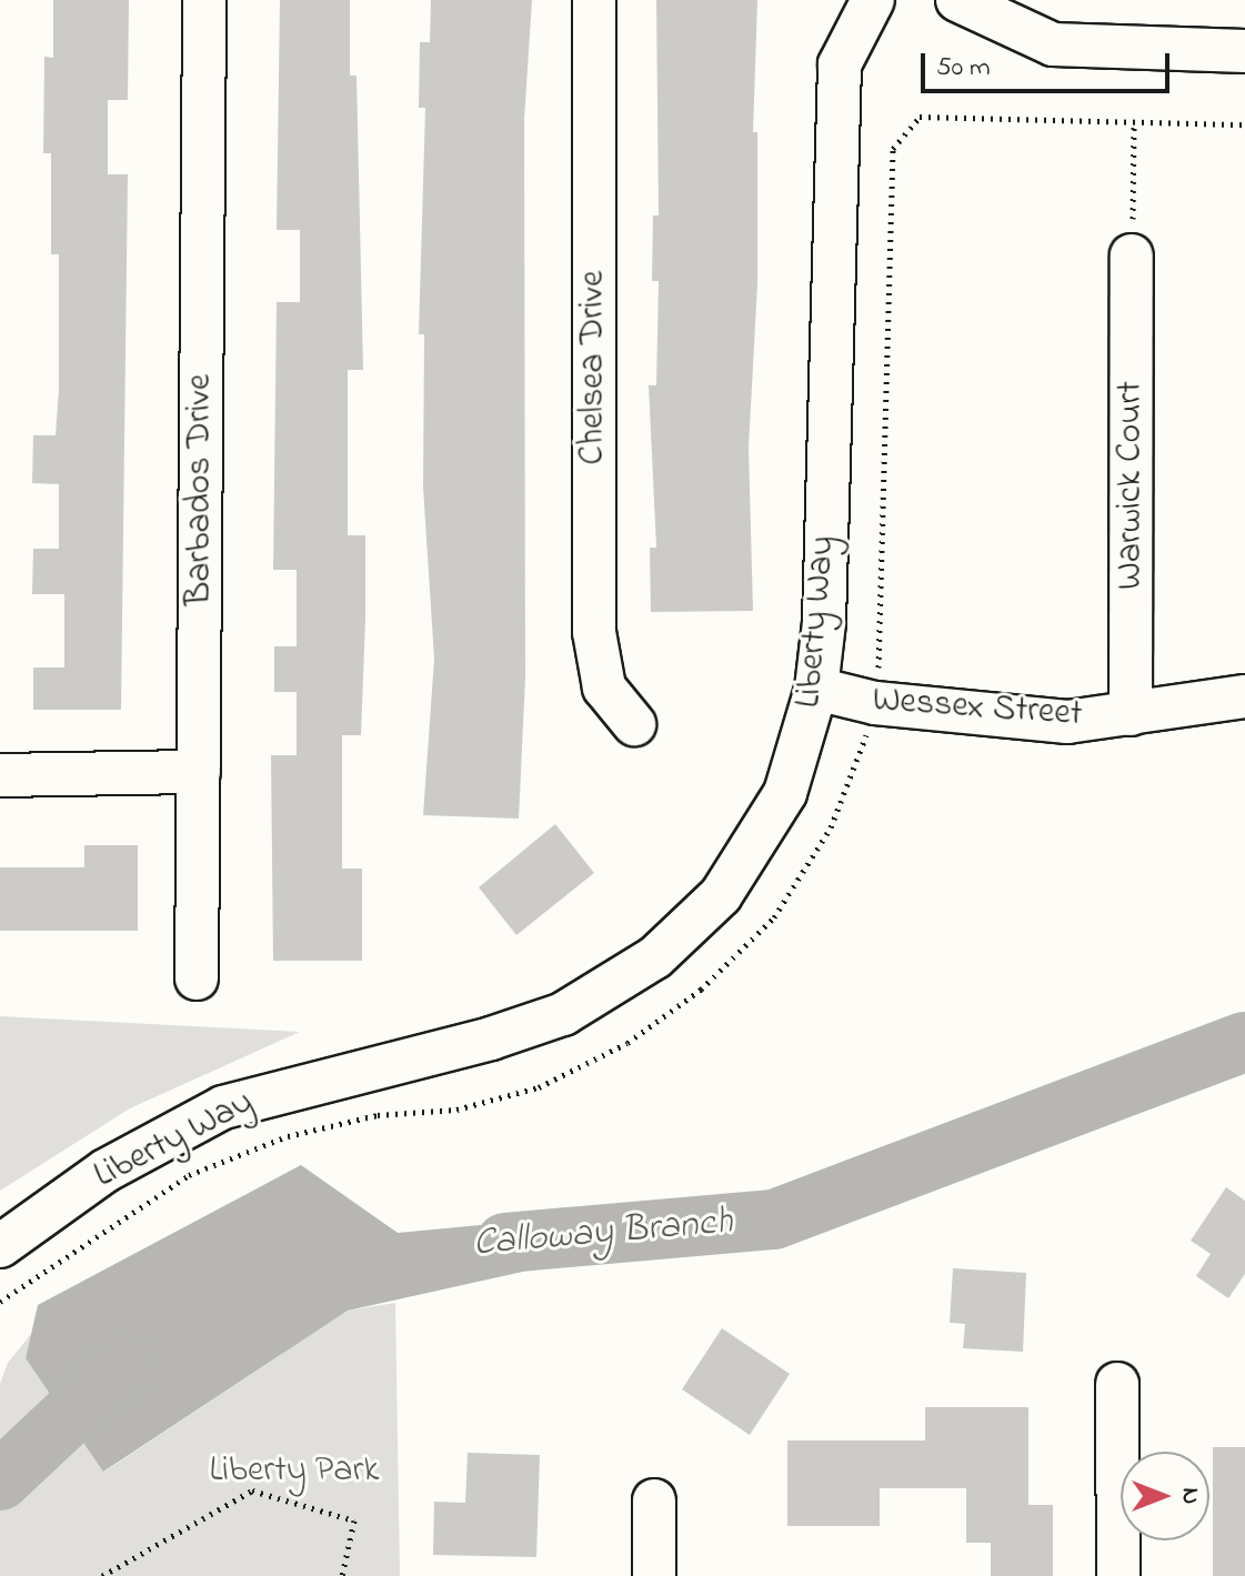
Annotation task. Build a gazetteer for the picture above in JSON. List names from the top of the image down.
{
  "streets": {
    "street": [
      "Chelsea Drive",
      "Warwick Court",
      "Barbados Drive",
      "Liberty Way",
      "Wessex Street"
    ]
  },
  "crossings": [
    ["Warwick Court", "Wessex Street"],
    ["Liberty Way", "Wessex Street"]
  ],
  "water": ["Calloway Branch"],
  "parks": ["Liberty Park"],
  "scale_bar": "50 m",
  "north": "right"
}
